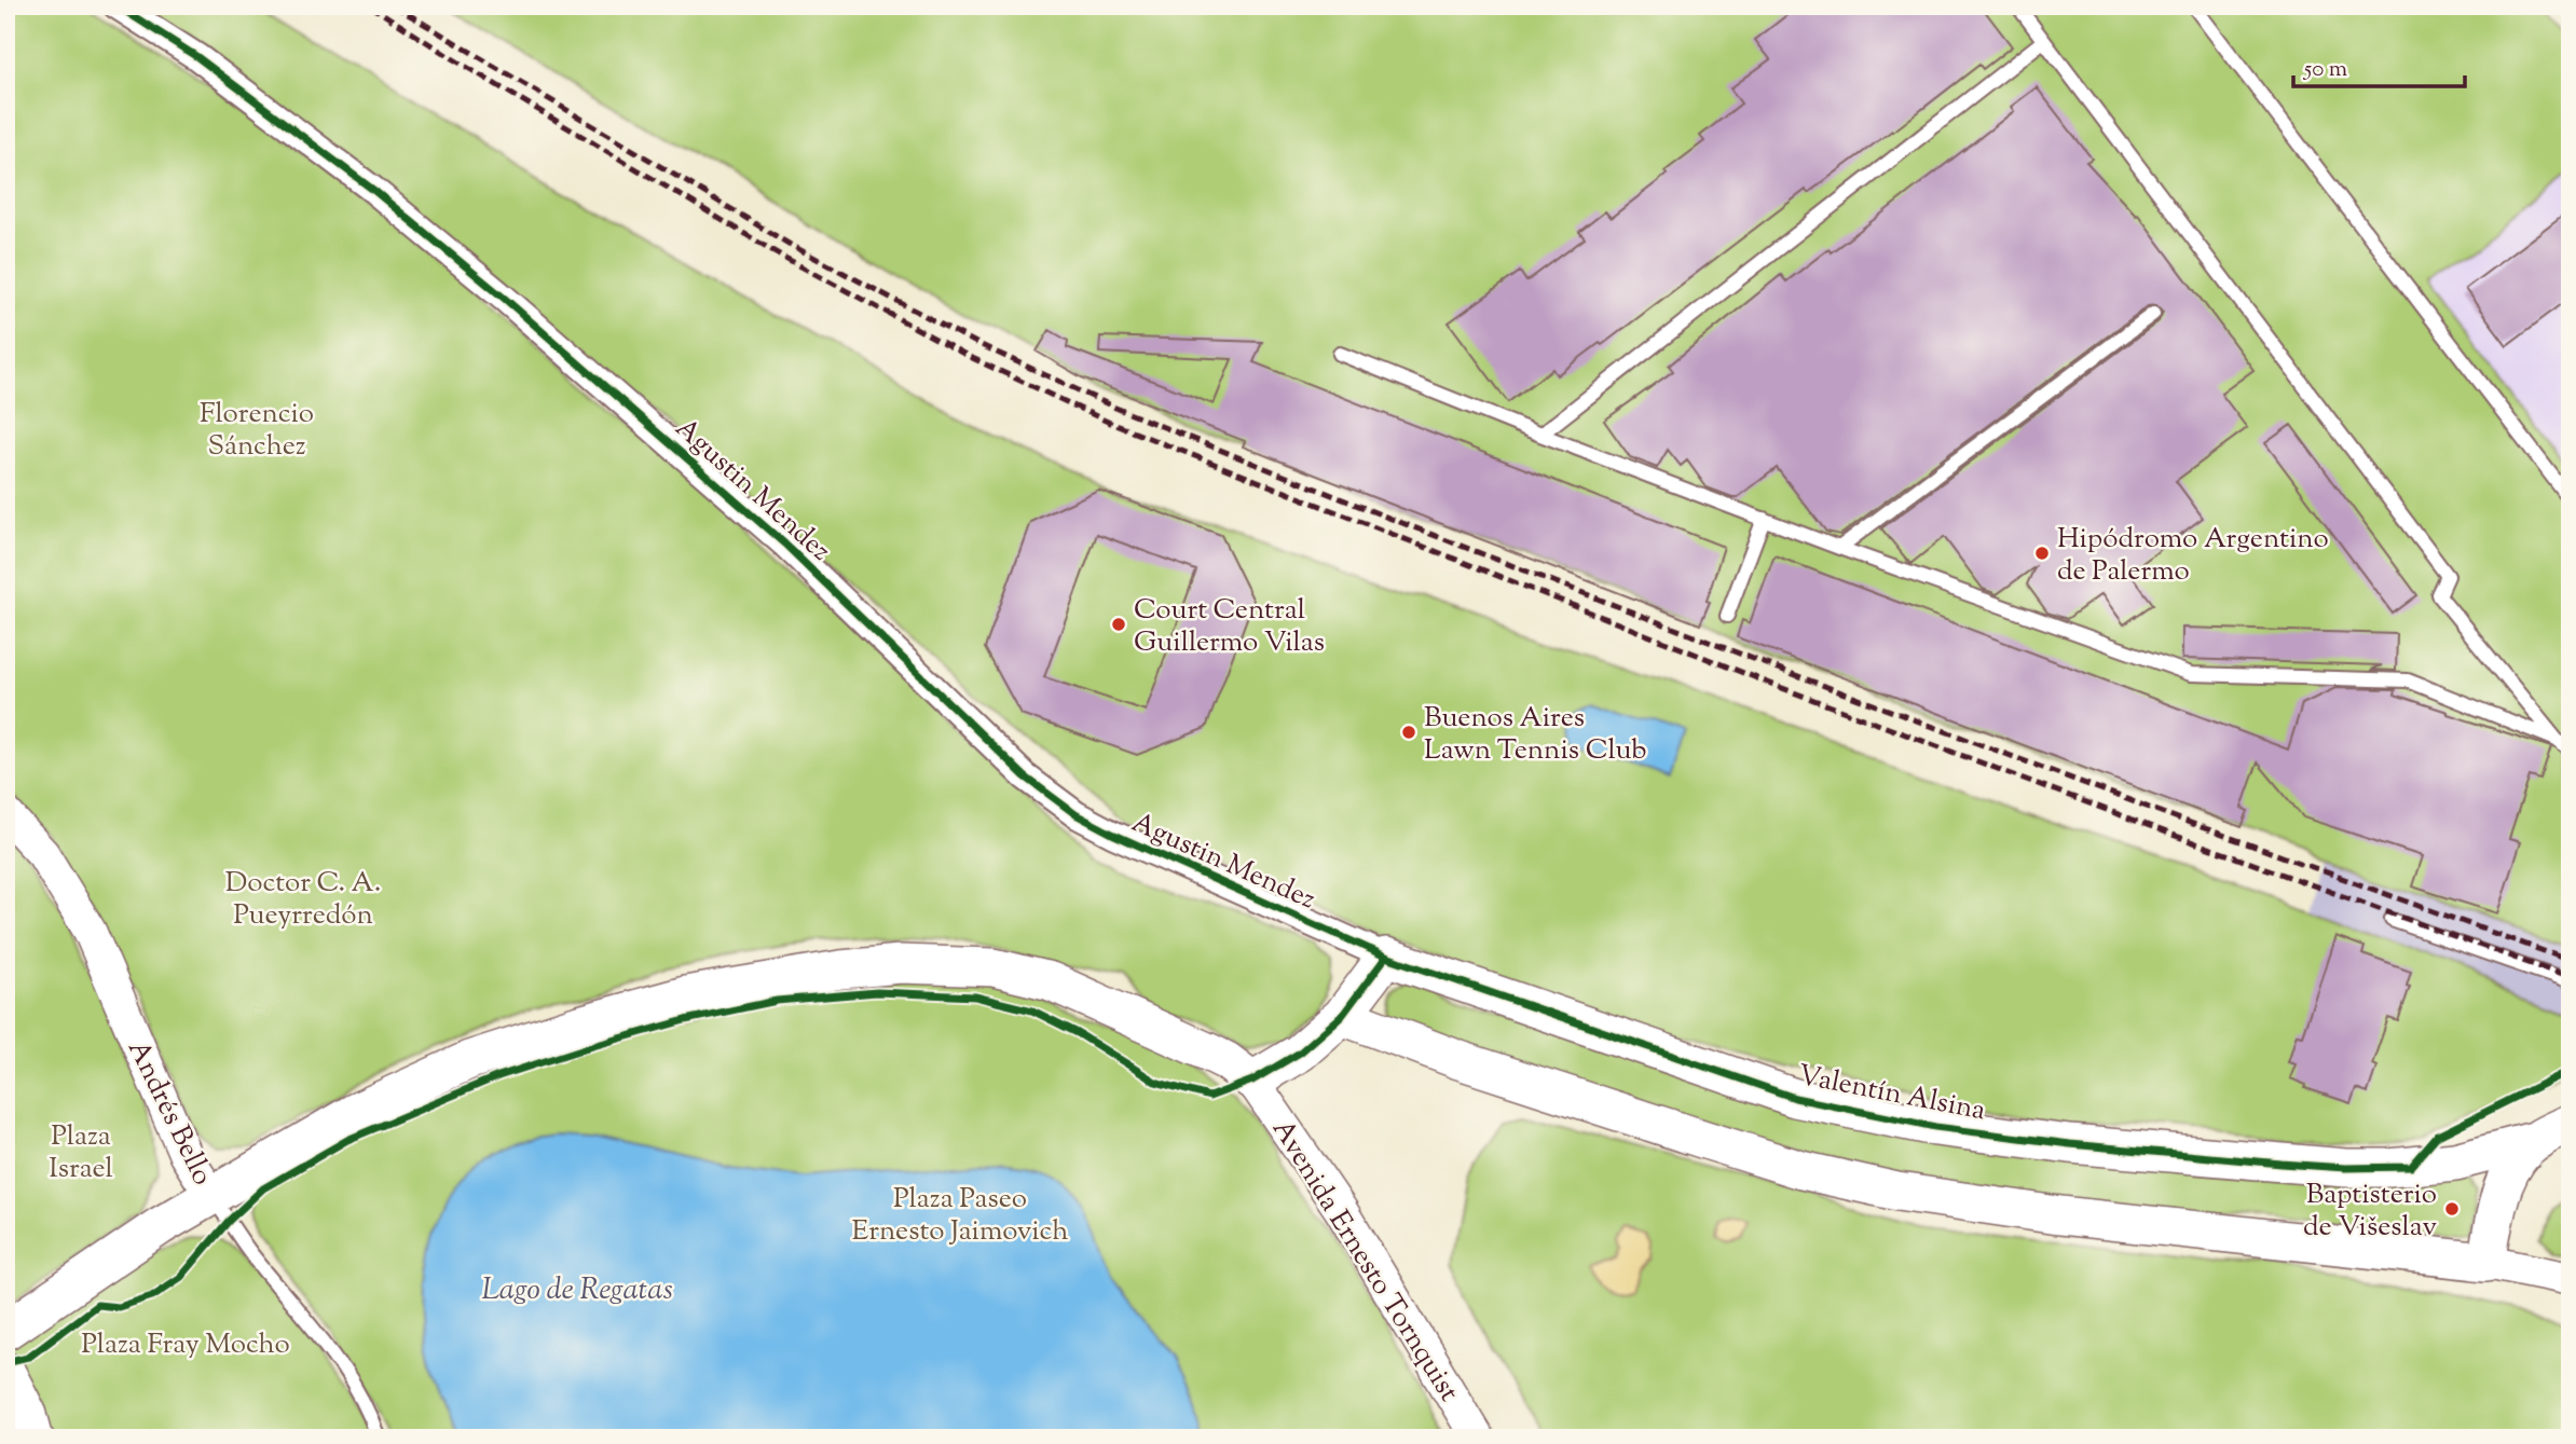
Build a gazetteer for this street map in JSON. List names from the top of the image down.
{
  "streets": {
    "main road": ["Valentín Alsina"],
    "street": ["Agustin Mendez", "Andrés Bello", "Avenida Ernesto Tornquist"]
  },
  "crossings": [
    ["Agustin Mendez", "Valentín Alsina"]
  ],
  "water": ["Lago de Regatas"],
  "parks": [
    "Florencio Sánchez",
    "Doctor C. A. Pueyrredón",
    "Plaza Israel",
    "Plaza Paseo Ernesto Jaimovich",
    "Plaza Fray Mocho"
  ],
  "places": [
    "Hipódromo Argentino de Palermo",
    "Court Central Guillermo Vilas",
    "Buenos Aires Lawn Tennis Club",
    "Baptisterio de Višeslav"
  ],
  "scale_bar": "50 m"
}
